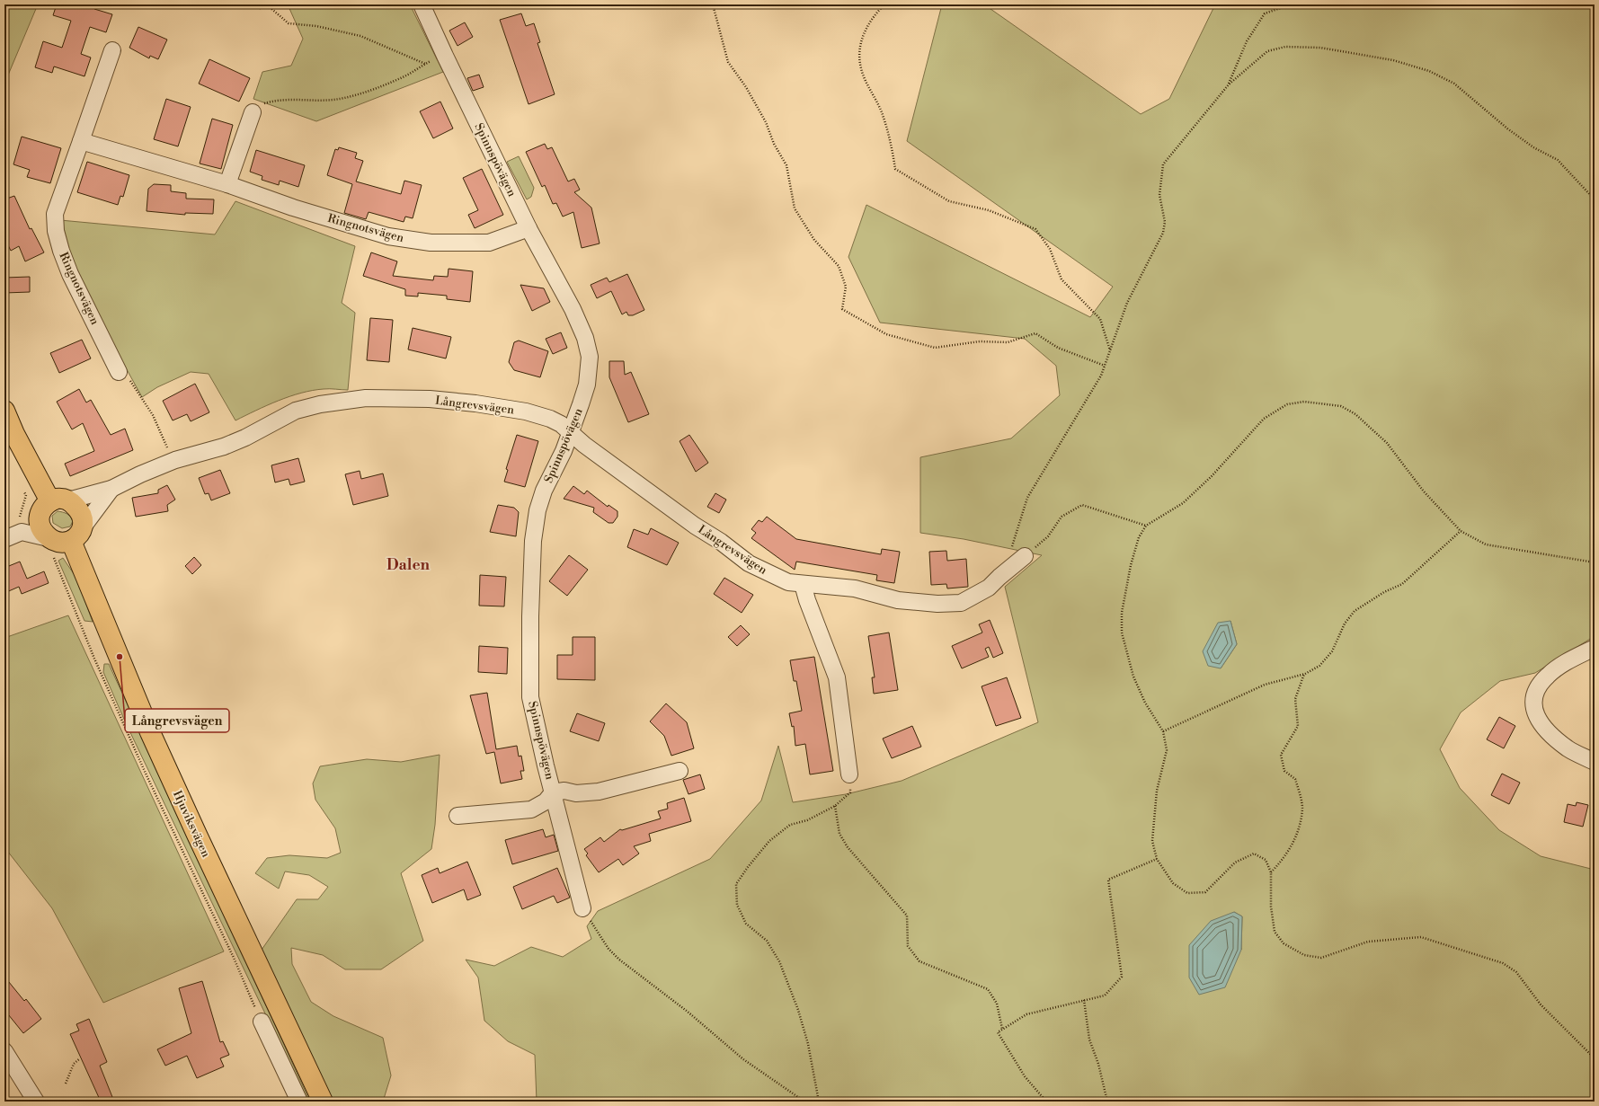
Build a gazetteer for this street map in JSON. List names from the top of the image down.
{
  "streets": {
    "main road": ["Hjuviksvägen"],
    "street": ["Spinnspövägen", "Ringnotsvägen", "Långrevsvägen"]
  },
  "crossings": [
    ["Spinnspövägen", "Ringnotsvägen"],
    ["Spinnspövägen", "Långrevsvägen"],
    ["Långrevsvägen", "Hjuviksvägen"]
  ],
  "districts": ["Dalen"],
  "places": ["Långrevsvägen"]
}
